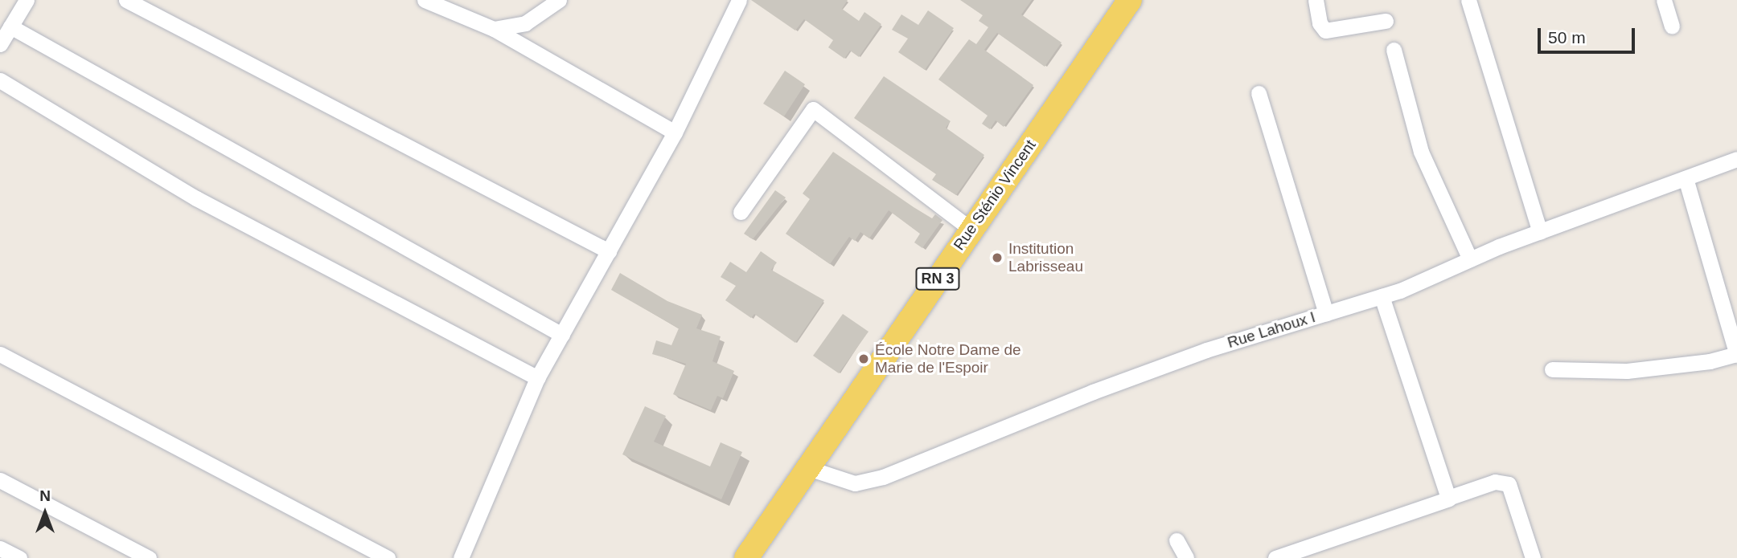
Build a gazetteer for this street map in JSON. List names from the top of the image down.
{
  "streets": {
    "main road": ["Rue Sténio Vincent", "RN 3"],
    "street": ["Rue Lahoux I"]
  },
  "crossings": [
    ["Rue Sténio Vincent", "Rue Lahoux I"]
  ],
  "places": ["Institution Labrisseau", "École Notre Dame de Marie de l'Espoir"],
  "scale_bar": "50 m",
  "north": "top"
}
